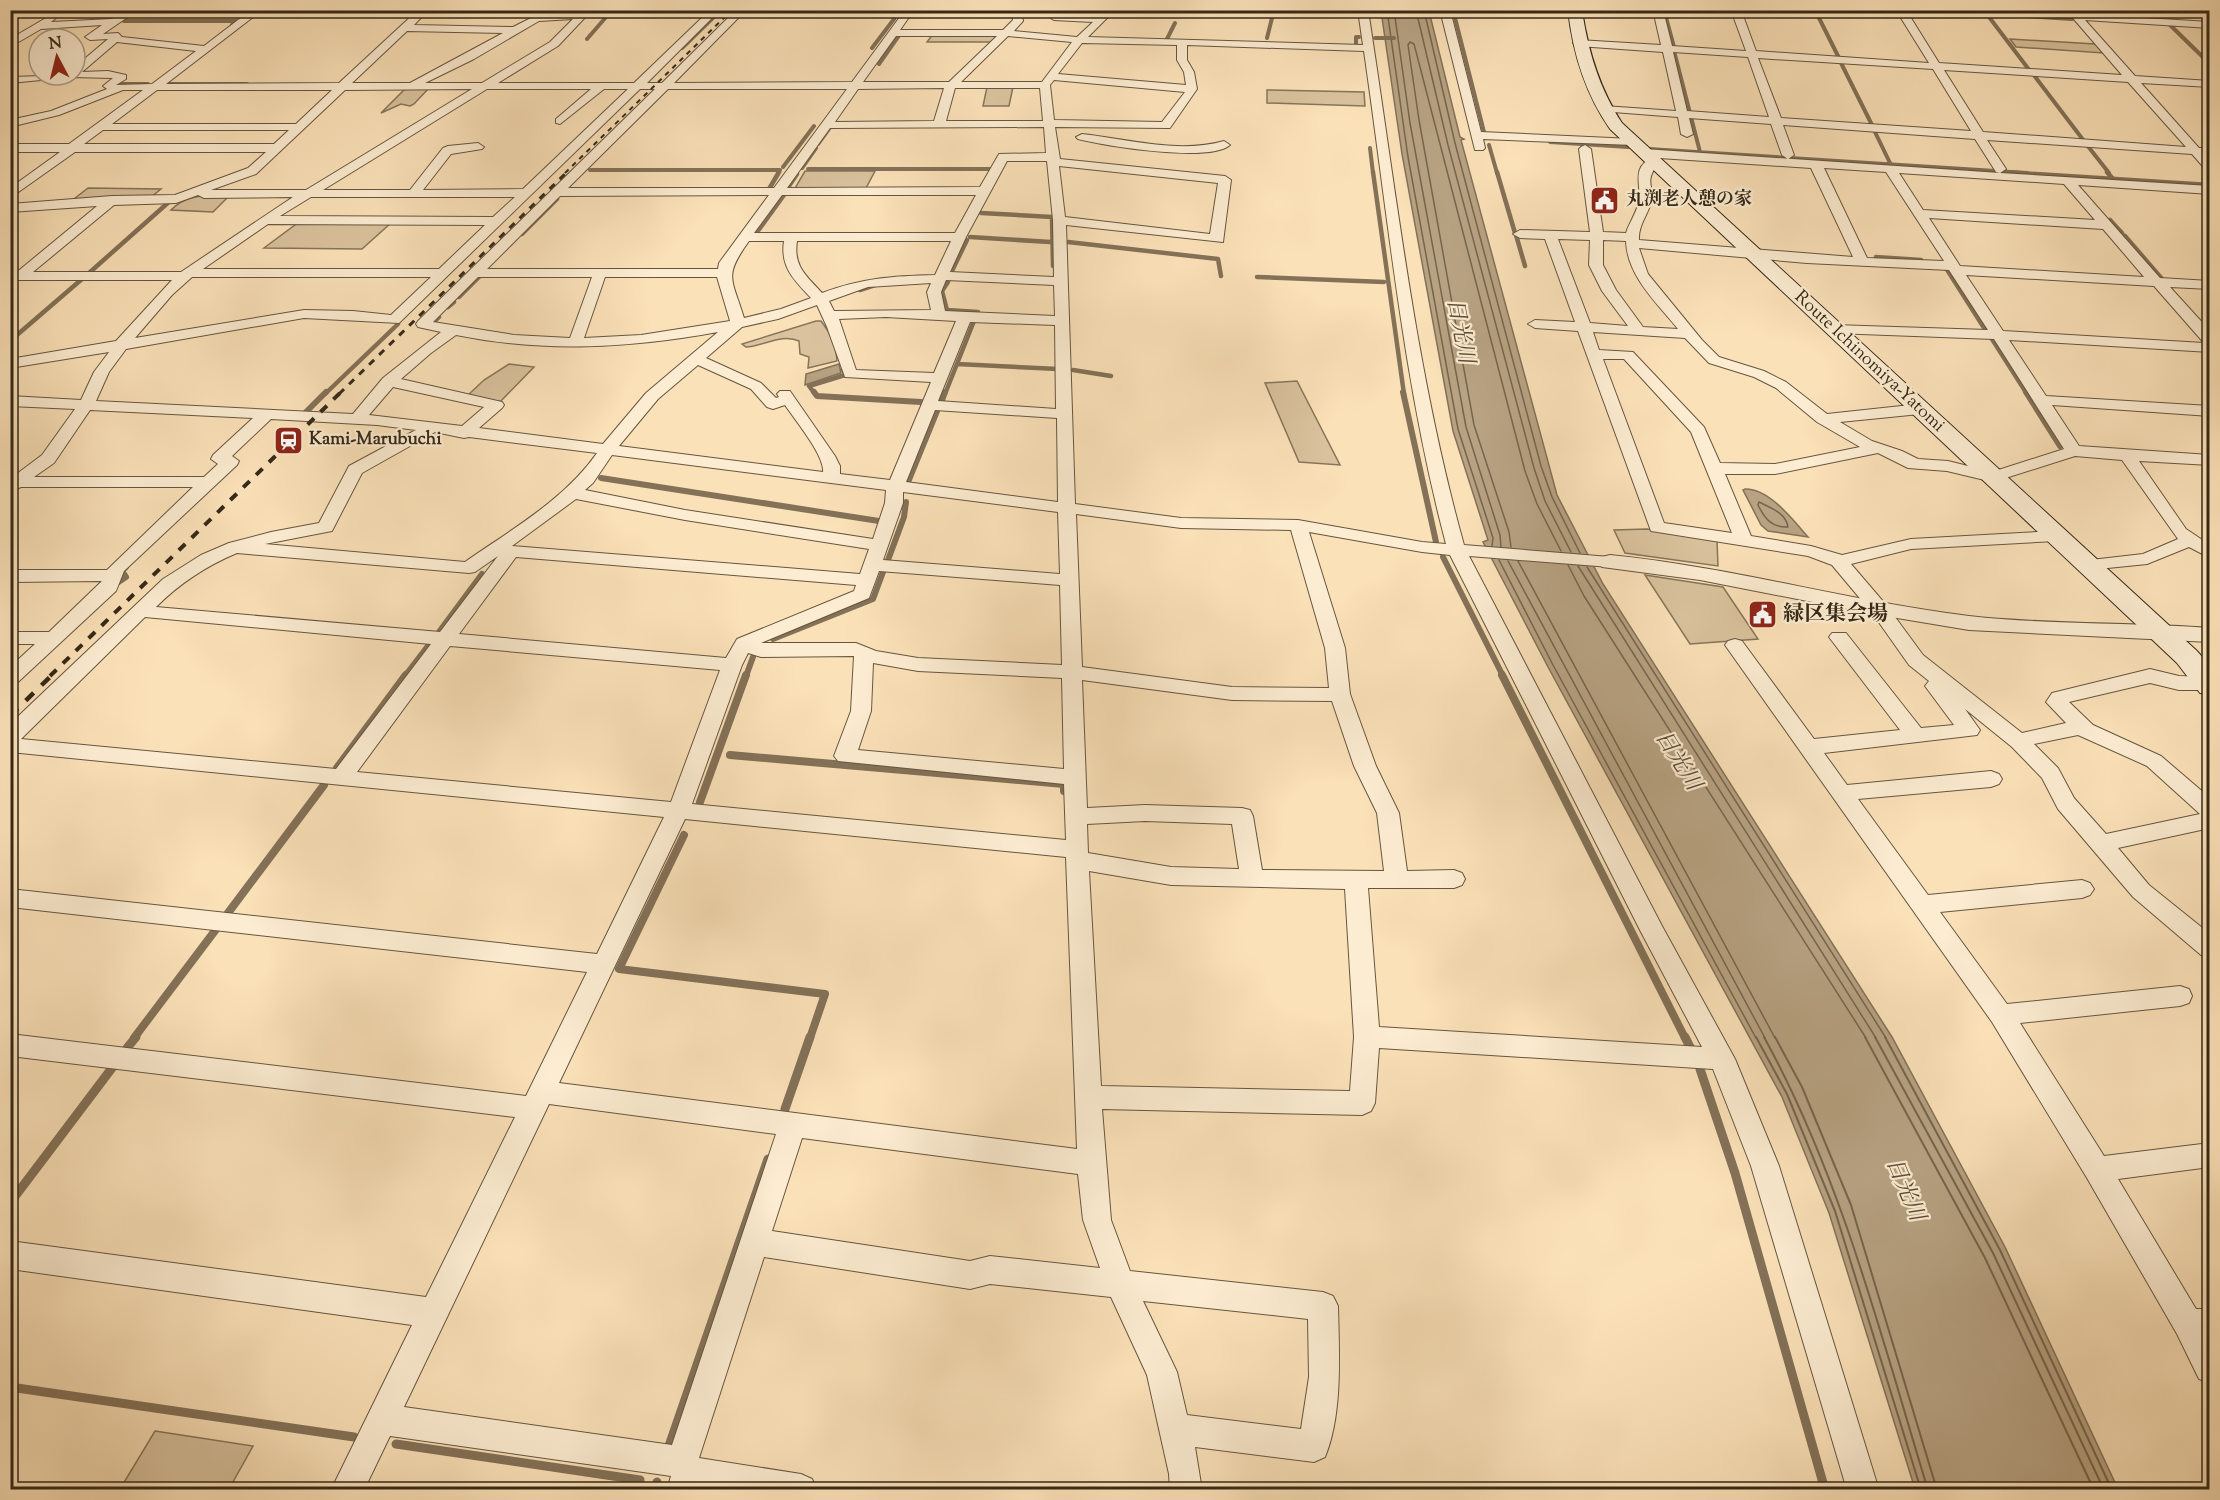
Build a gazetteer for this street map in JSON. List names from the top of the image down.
{
  "streets": {
    "main road": ["Route Ichinomiya-Yatomi"]
  },
  "water": ["日光川"],
  "places": {
    "public building": ["丸渕老人憩の家", "緑区集会場"],
    "station": ["Kami-Marubuchi"]
  },
  "north": "top"
}
